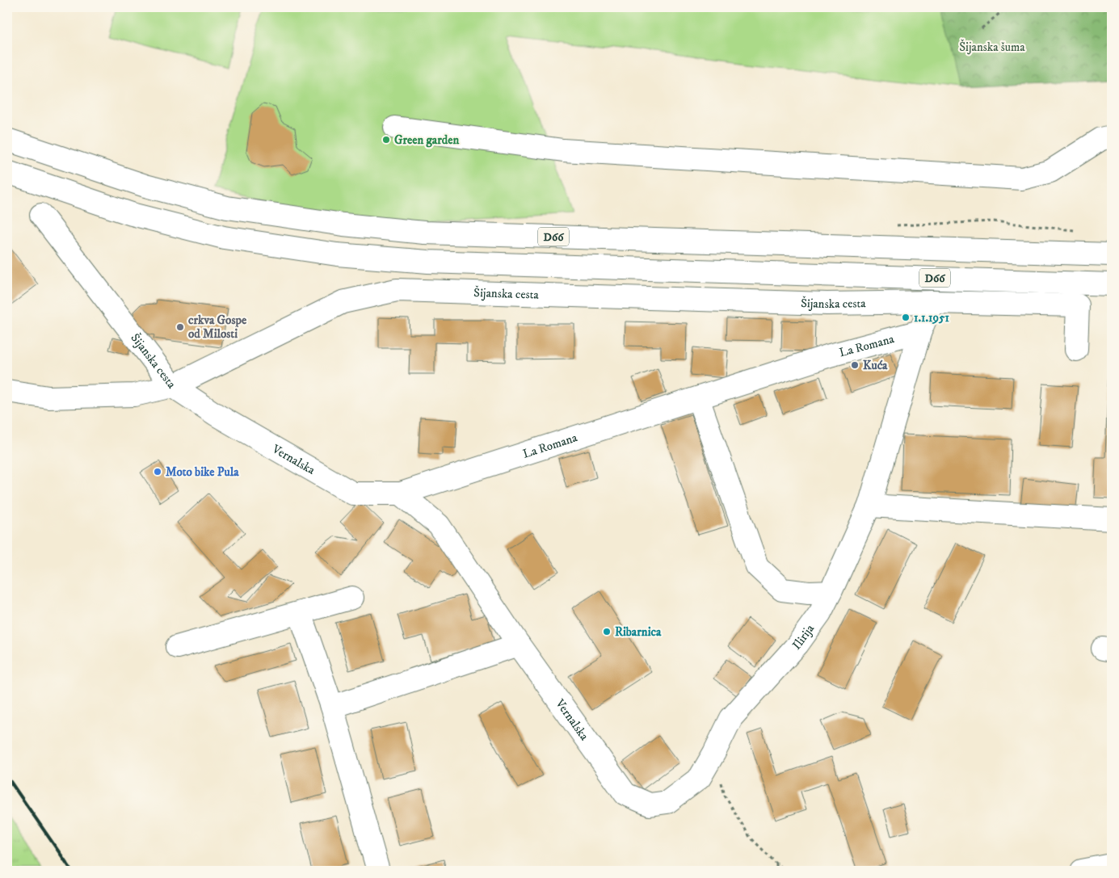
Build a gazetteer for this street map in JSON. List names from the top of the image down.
{
  "streets": {
    "street": [
      "D66",
      "Šijanska cesta",
      "La Romana",
      "Vernalska",
      "Ilirija"
    ]
  },
  "crossings": [
    ["Šijanska cesta", "Vernalska"],
    ["La Romana", "Vernalska"],
    ["La Romana", "Ilirija"],
    ["Vernalska", "Ilirija"]
  ],
  "parks": ["Šijanska šuma"],
  "places": [
    "Green garden",
    "1.1.1951",
    "crkva Gospe od Milosti",
    "Kuća",
    "Moto bike Pula",
    "Ribarnica"
  ]
}
